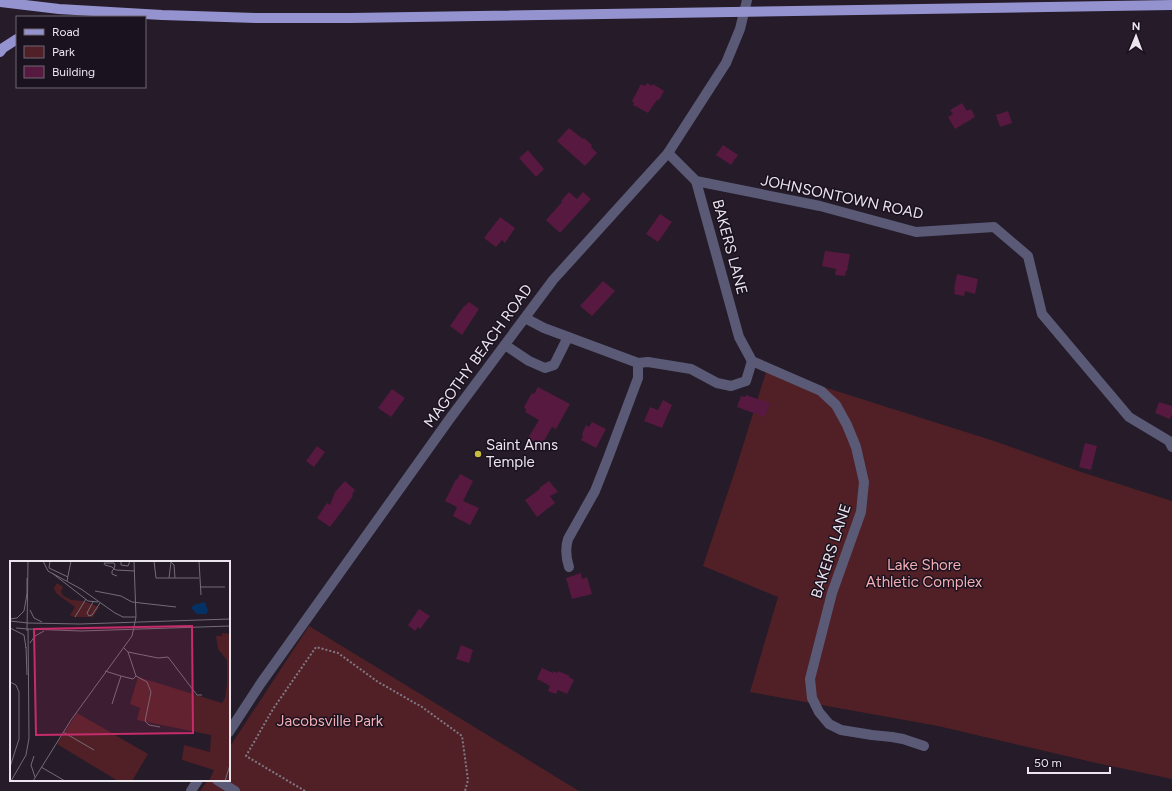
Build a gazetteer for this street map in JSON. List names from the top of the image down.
{
  "streets": {
    "street": ["JOHNSONTOWN ROAD", "BAKERS LANE", "MAGOTHY BEACH ROAD"]
  },
  "crossings": [
    ["JOHNSONTOWN ROAD", "BAKERS LANE"]
  ],
  "parks": ["Lake Shore Athletic Complex", "Jacobsville Park"],
  "places": ["Saint Anns Temple"],
  "legend": ["Road", "Park", "Building"],
  "scale_bar": "50 m",
  "north": "top"
}
